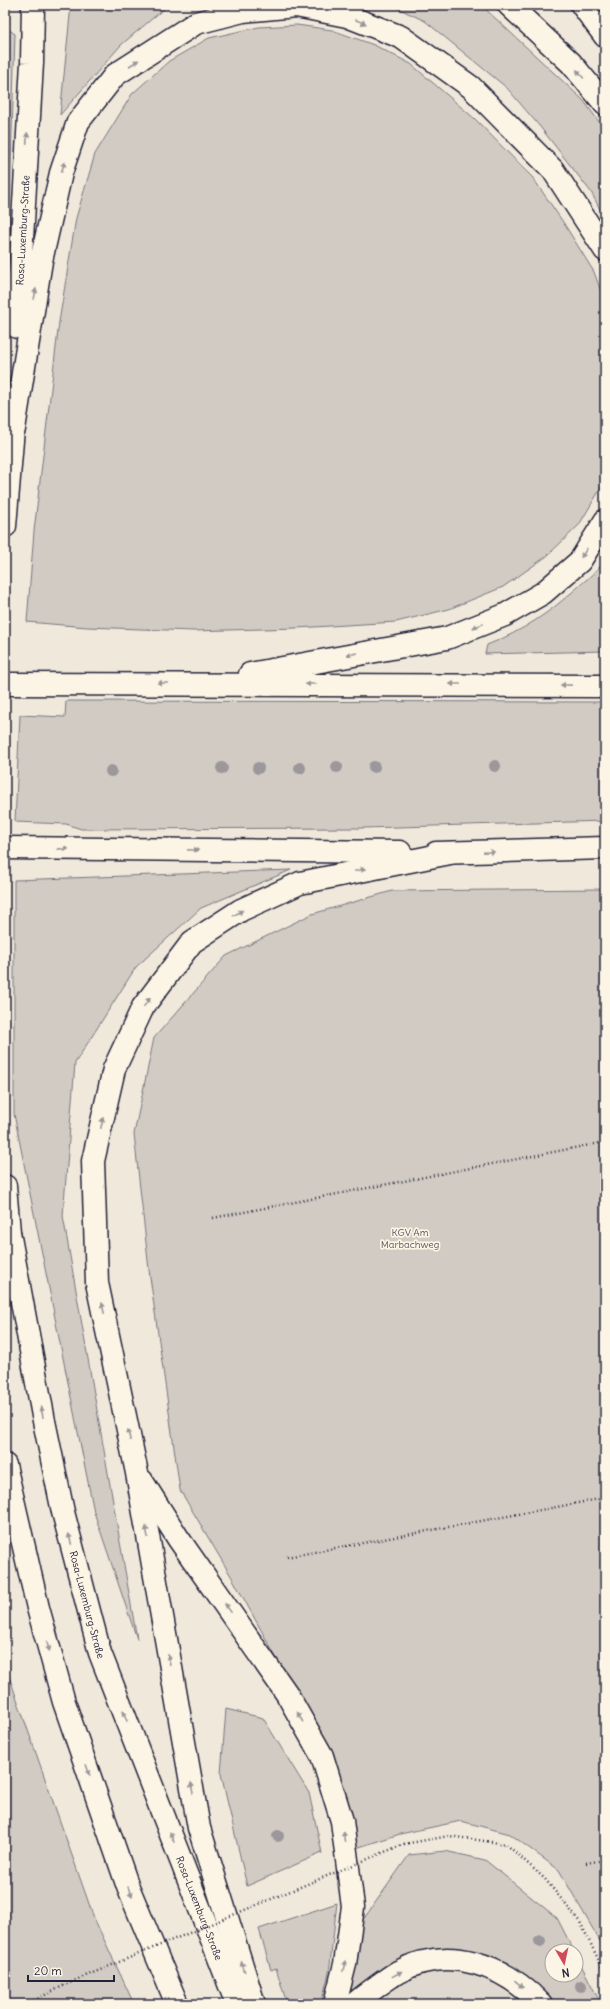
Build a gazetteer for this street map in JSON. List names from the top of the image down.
{
  "streets": {
    "highway": ["Rosa-Luxemburg-Straße"]
  },
  "parks": ["KGV Am Marbachweg"],
  "scale_bar": "20 m",
  "north": "bottom"
}
